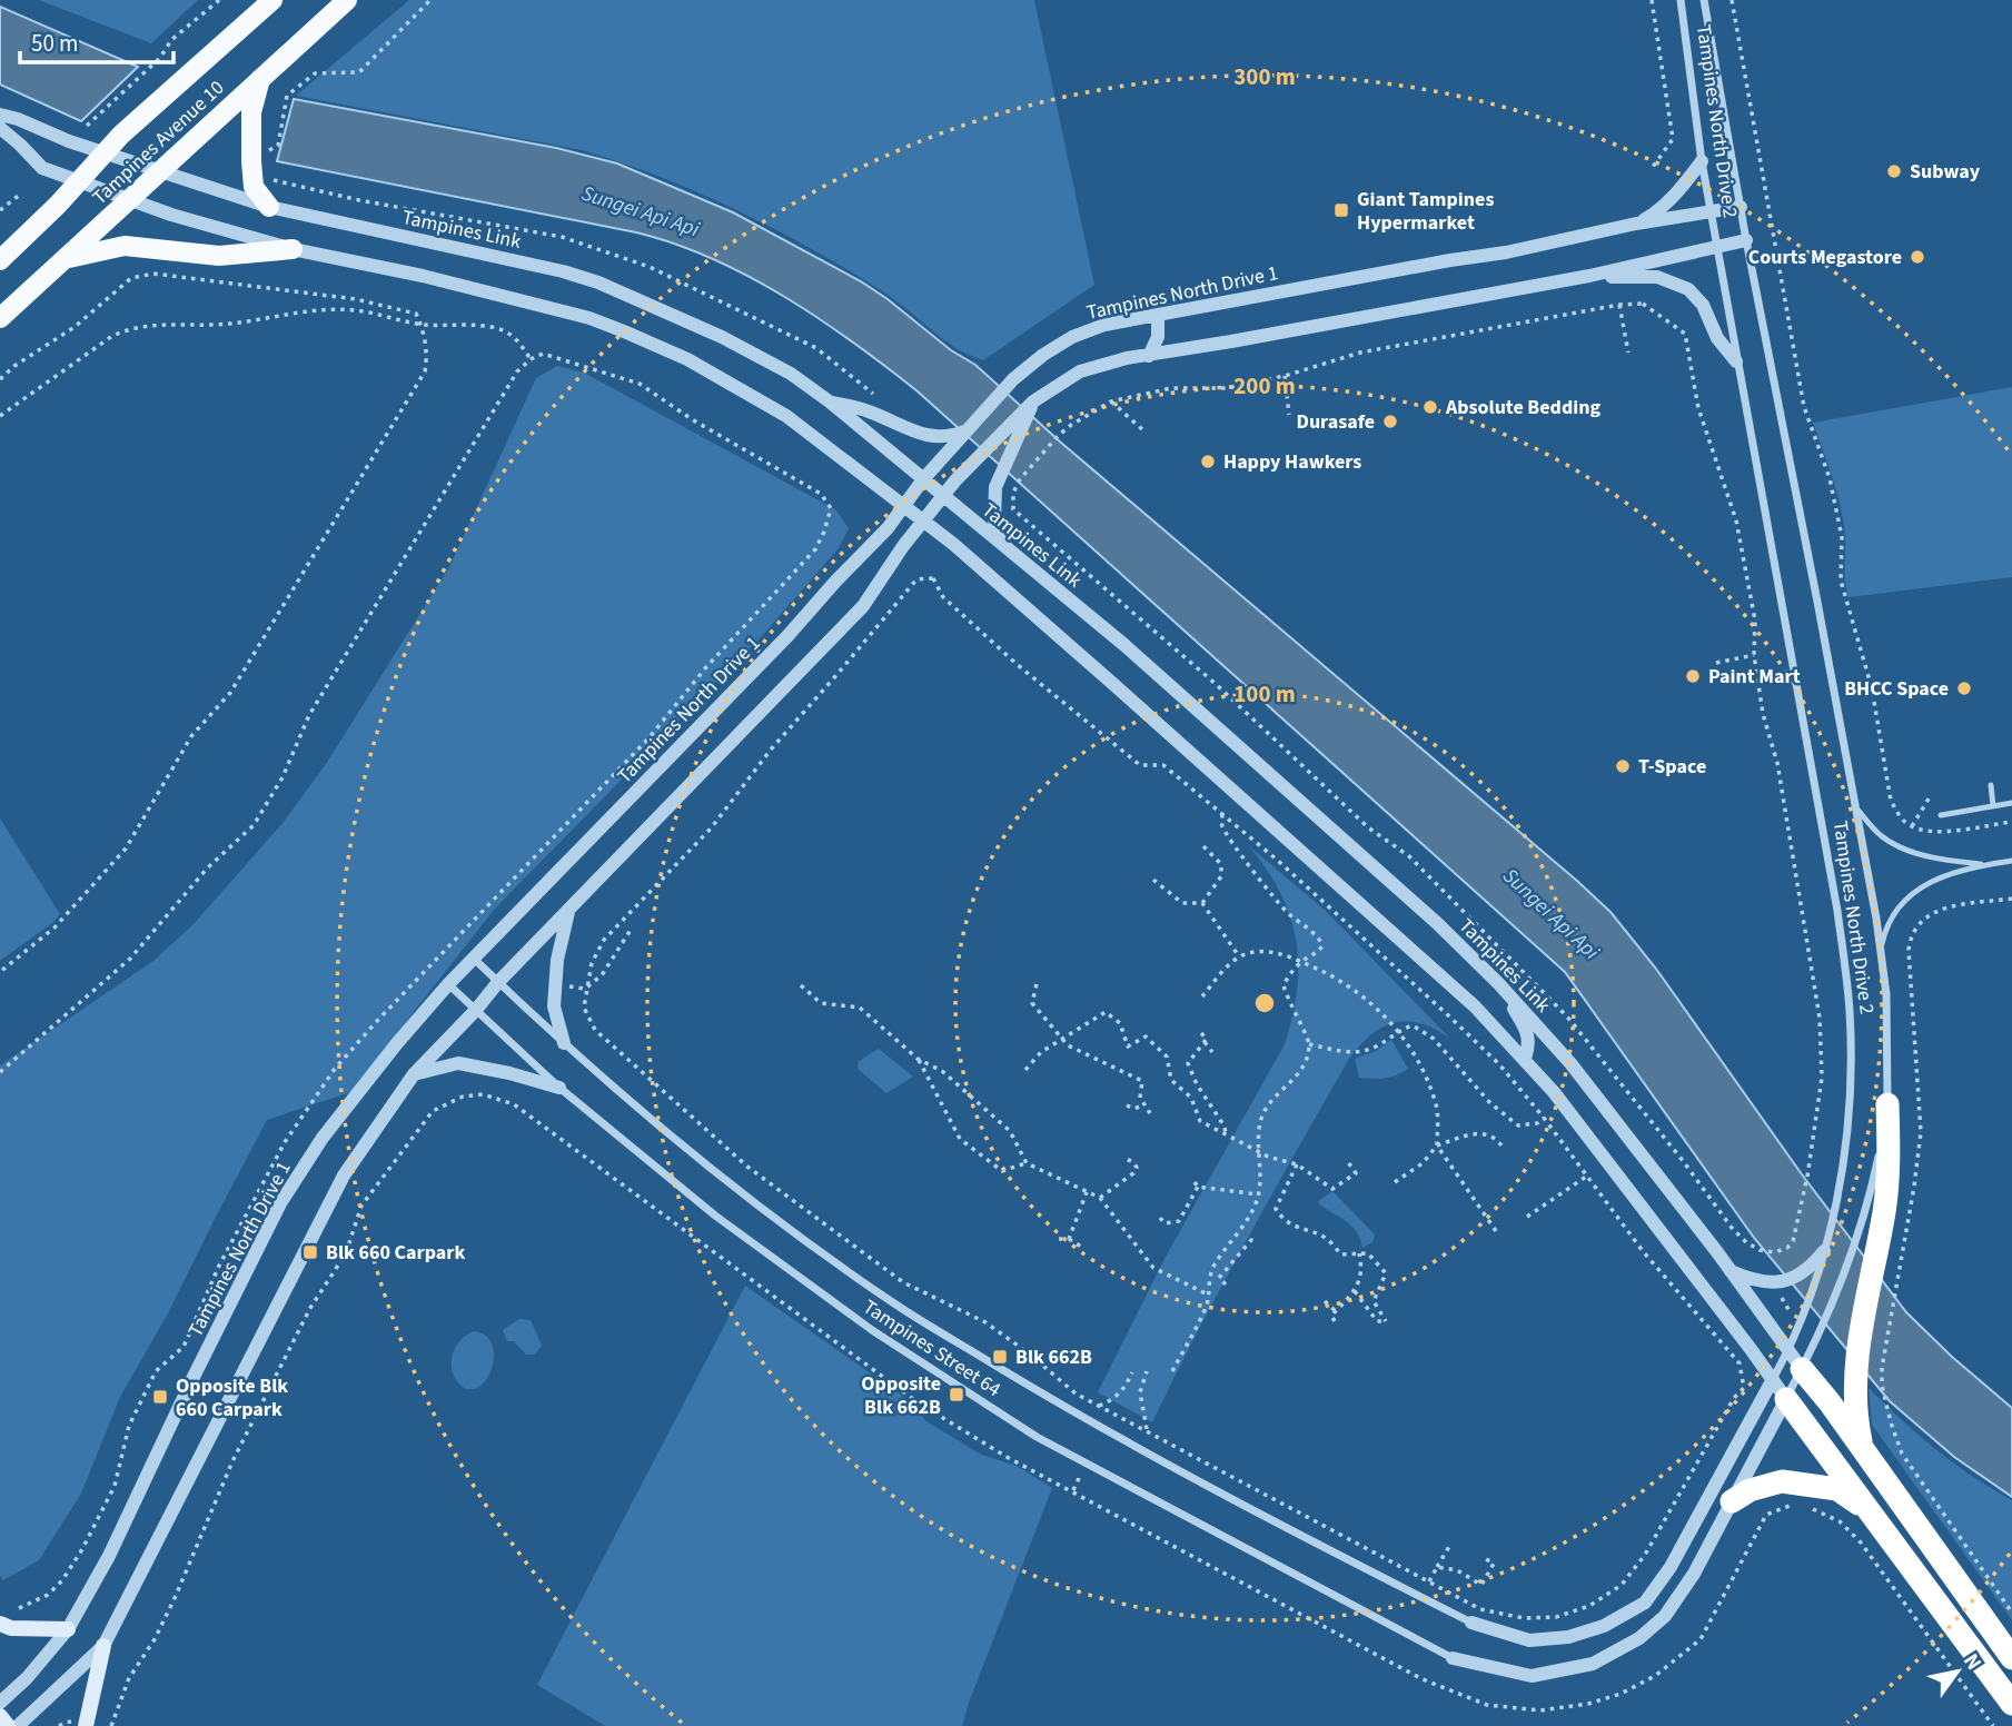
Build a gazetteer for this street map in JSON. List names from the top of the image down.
{
  "streets": {
    "main road": ["Tampines Avenue 10"],
    "street": [
      "Tampines North Drive 2",
      "Tampines Link",
      "Tampines North Drive 1",
      "Tampines Street 64"
    ]
  },
  "crossings": [
    ["Tampines North Drive 2", "Tampines Link"],
    ["Tampines North Drive 2", "Tampines North Drive 1"],
    ["Tampines North Drive 2", "Tampines Street 64"],
    ["Tampines Avenue 10", "Tampines Link"],
    ["Tampines Link", "Tampines North Drive 1"],
    ["Tampines North Drive 1", "Tampines Street 64"]
  ],
  "water": ["Sungei Api Api"],
  "places": {
    "other": [
      "Subway",
      "Courts Megastore",
      "Absolute Bedding",
      "Durasafe",
      "Happy Hawkers",
      "Paint Mart",
      "BHCC Space",
      "T-Space"
    ],
    "transit": [
      "Giant Tampines Hypermarket",
      "Blk 660 Carpark",
      "Blk 662B",
      "Opposite Blk 662B",
      "Opposite Blk 660 Carpark"
    ]
  },
  "scale_bar": "50 m",
  "north": "top right",
  "rings": ["300 m", "200 m", "100 m"]
}
